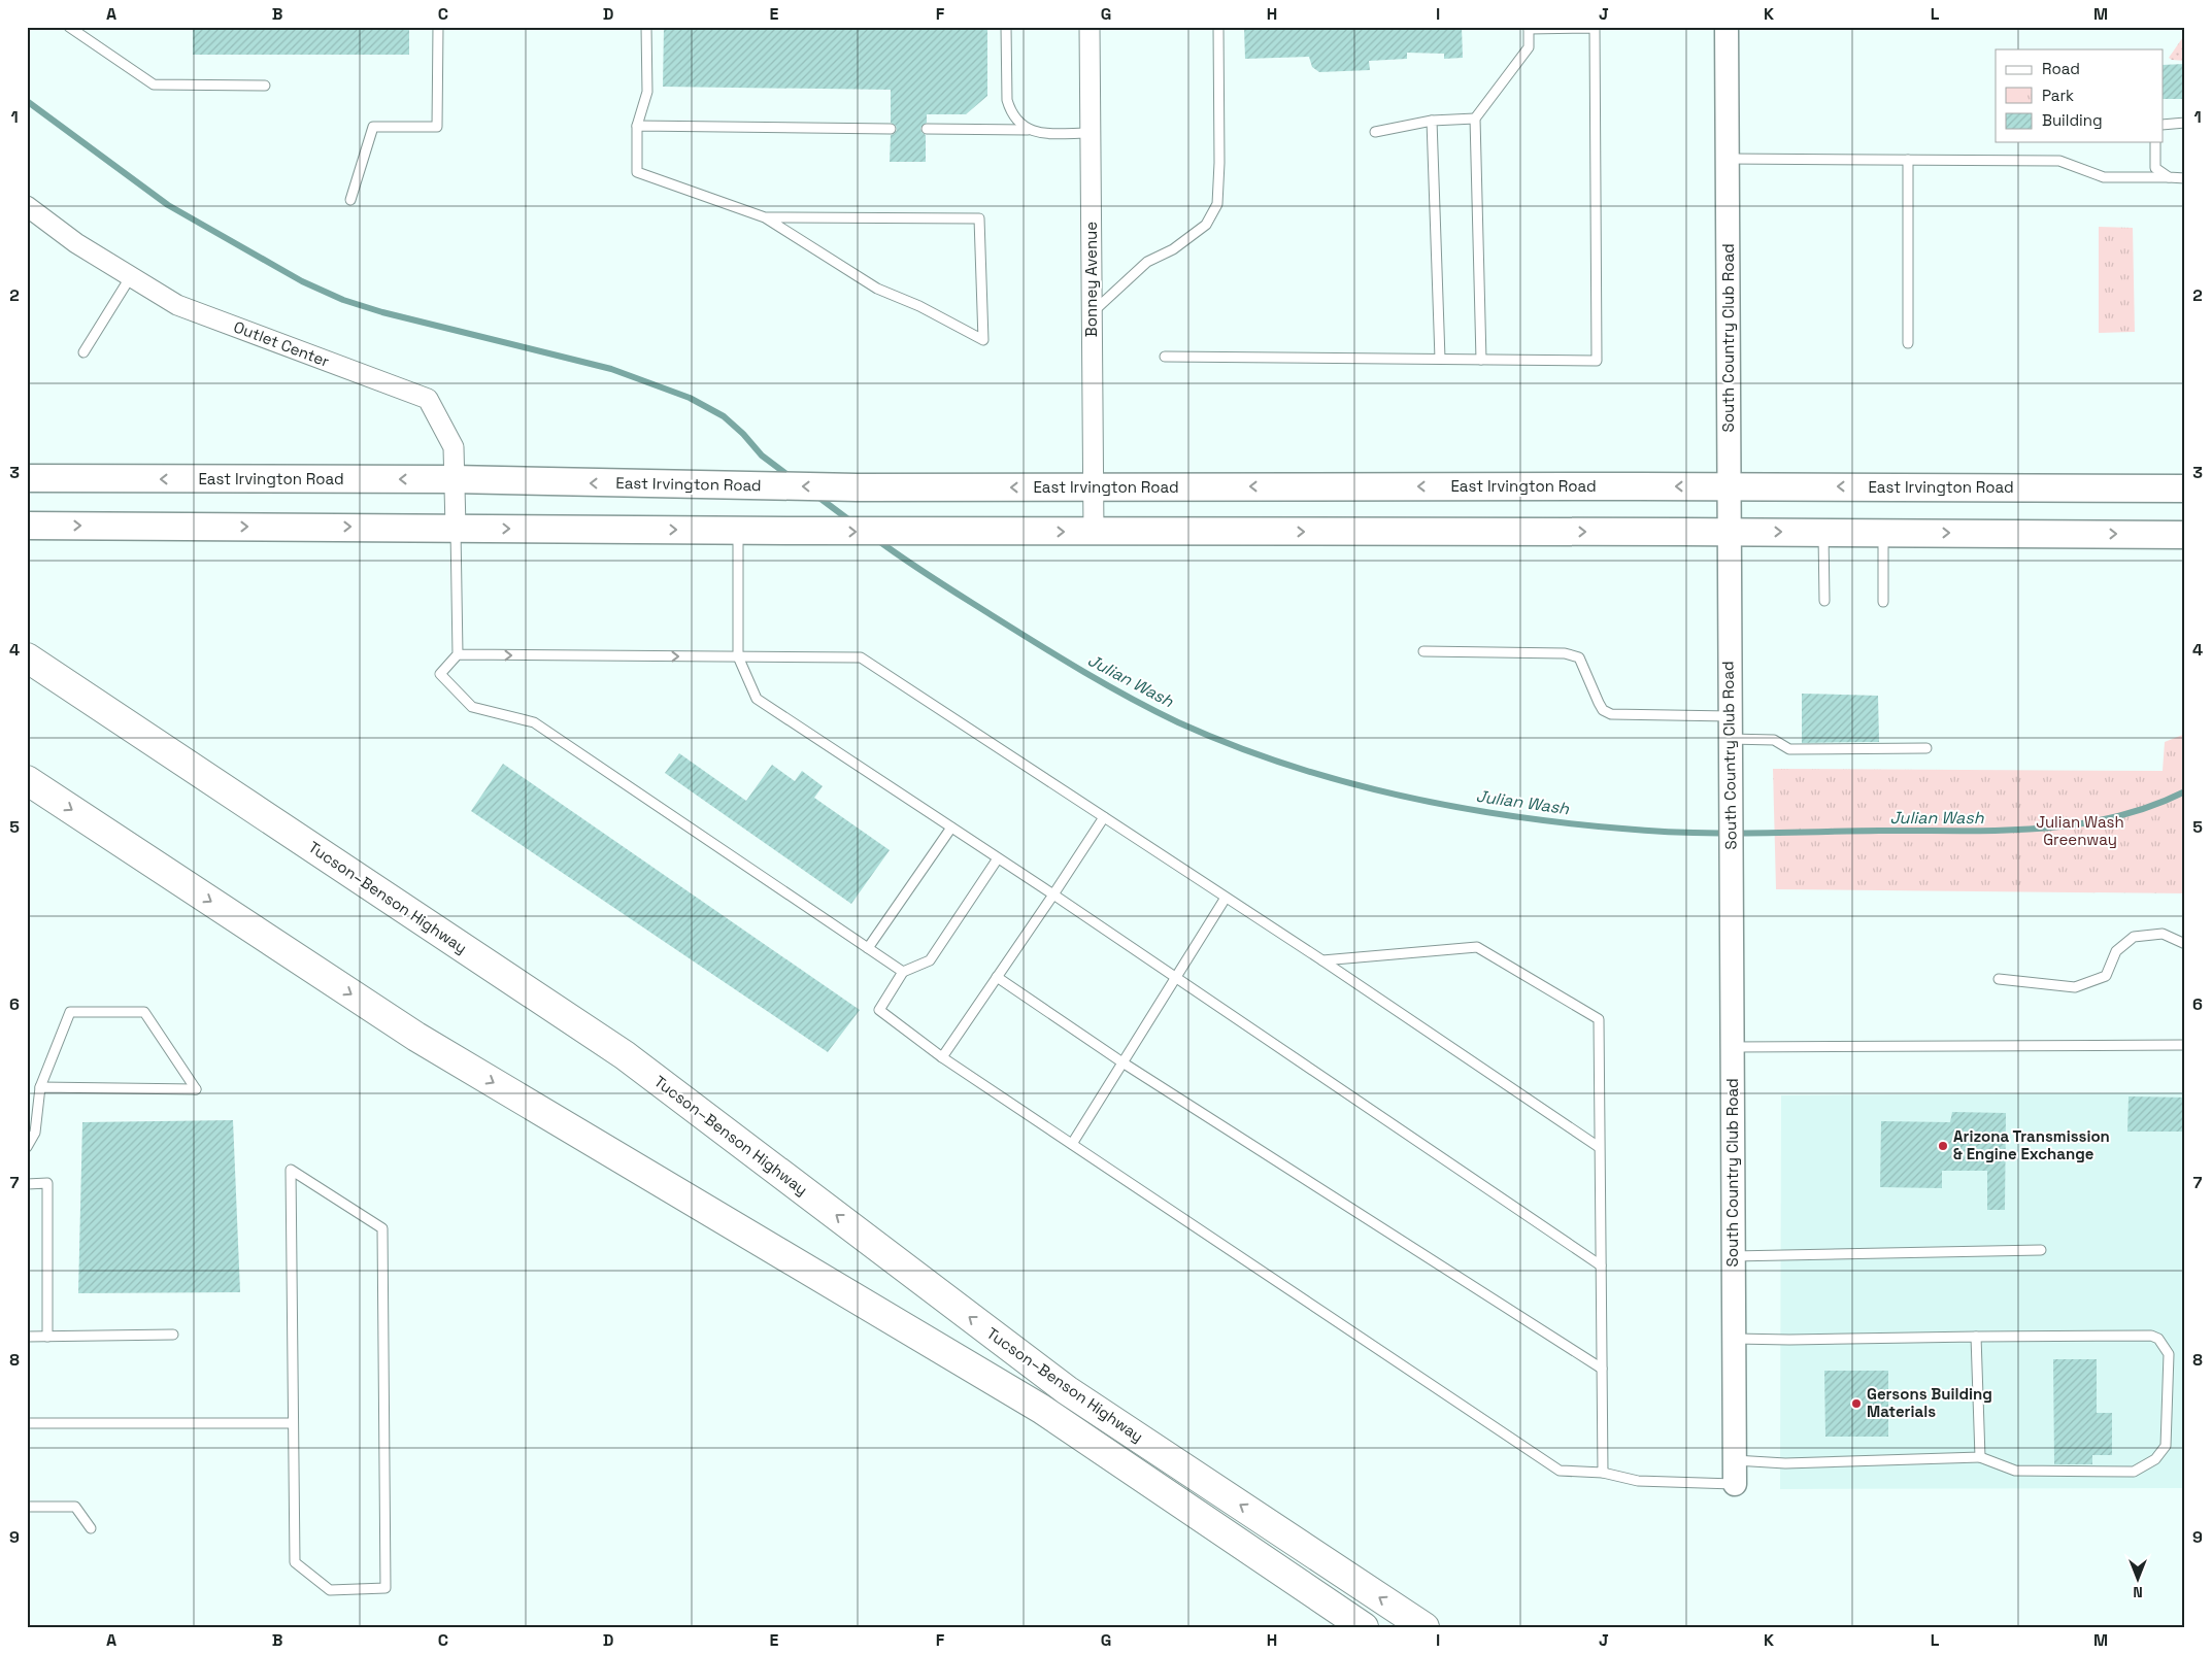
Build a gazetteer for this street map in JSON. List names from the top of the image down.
{
  "streets": {
    "highway": ["Tucson–Benson Highway"],
    "main road": ["East Irvington Road"],
    "street": ["Bonney Avenue", "South Country Club Road", "Outlet Center"]
  },
  "crossings": [
    ["Bonney Avenue", "East Irvington Road"],
    ["South Country Club Road", "East Irvington Road"],
    ["Outlet Center", "East Irvington Road"]
  ],
  "water": ["Julian Wash"],
  "parks": ["Julian Wash Greenway"],
  "places": ["Arizona Transmission & Engine Exchange", "Gersons Building Materials"],
  "legend": ["Road", "Park", "Building"],
  "north": "bottom",
  "grid": {
    "columns": [
      "A",
      "B",
      "C",
      "D",
      "E",
      "F",
      "G",
      "H",
      "I",
      "J",
      "K",
      "L",
      "M"
    ],
    "rows": [
      "1",
      "2",
      "3",
      "4",
      "5",
      "6",
      "7",
      "8",
      "9"
    ]
  }
}
